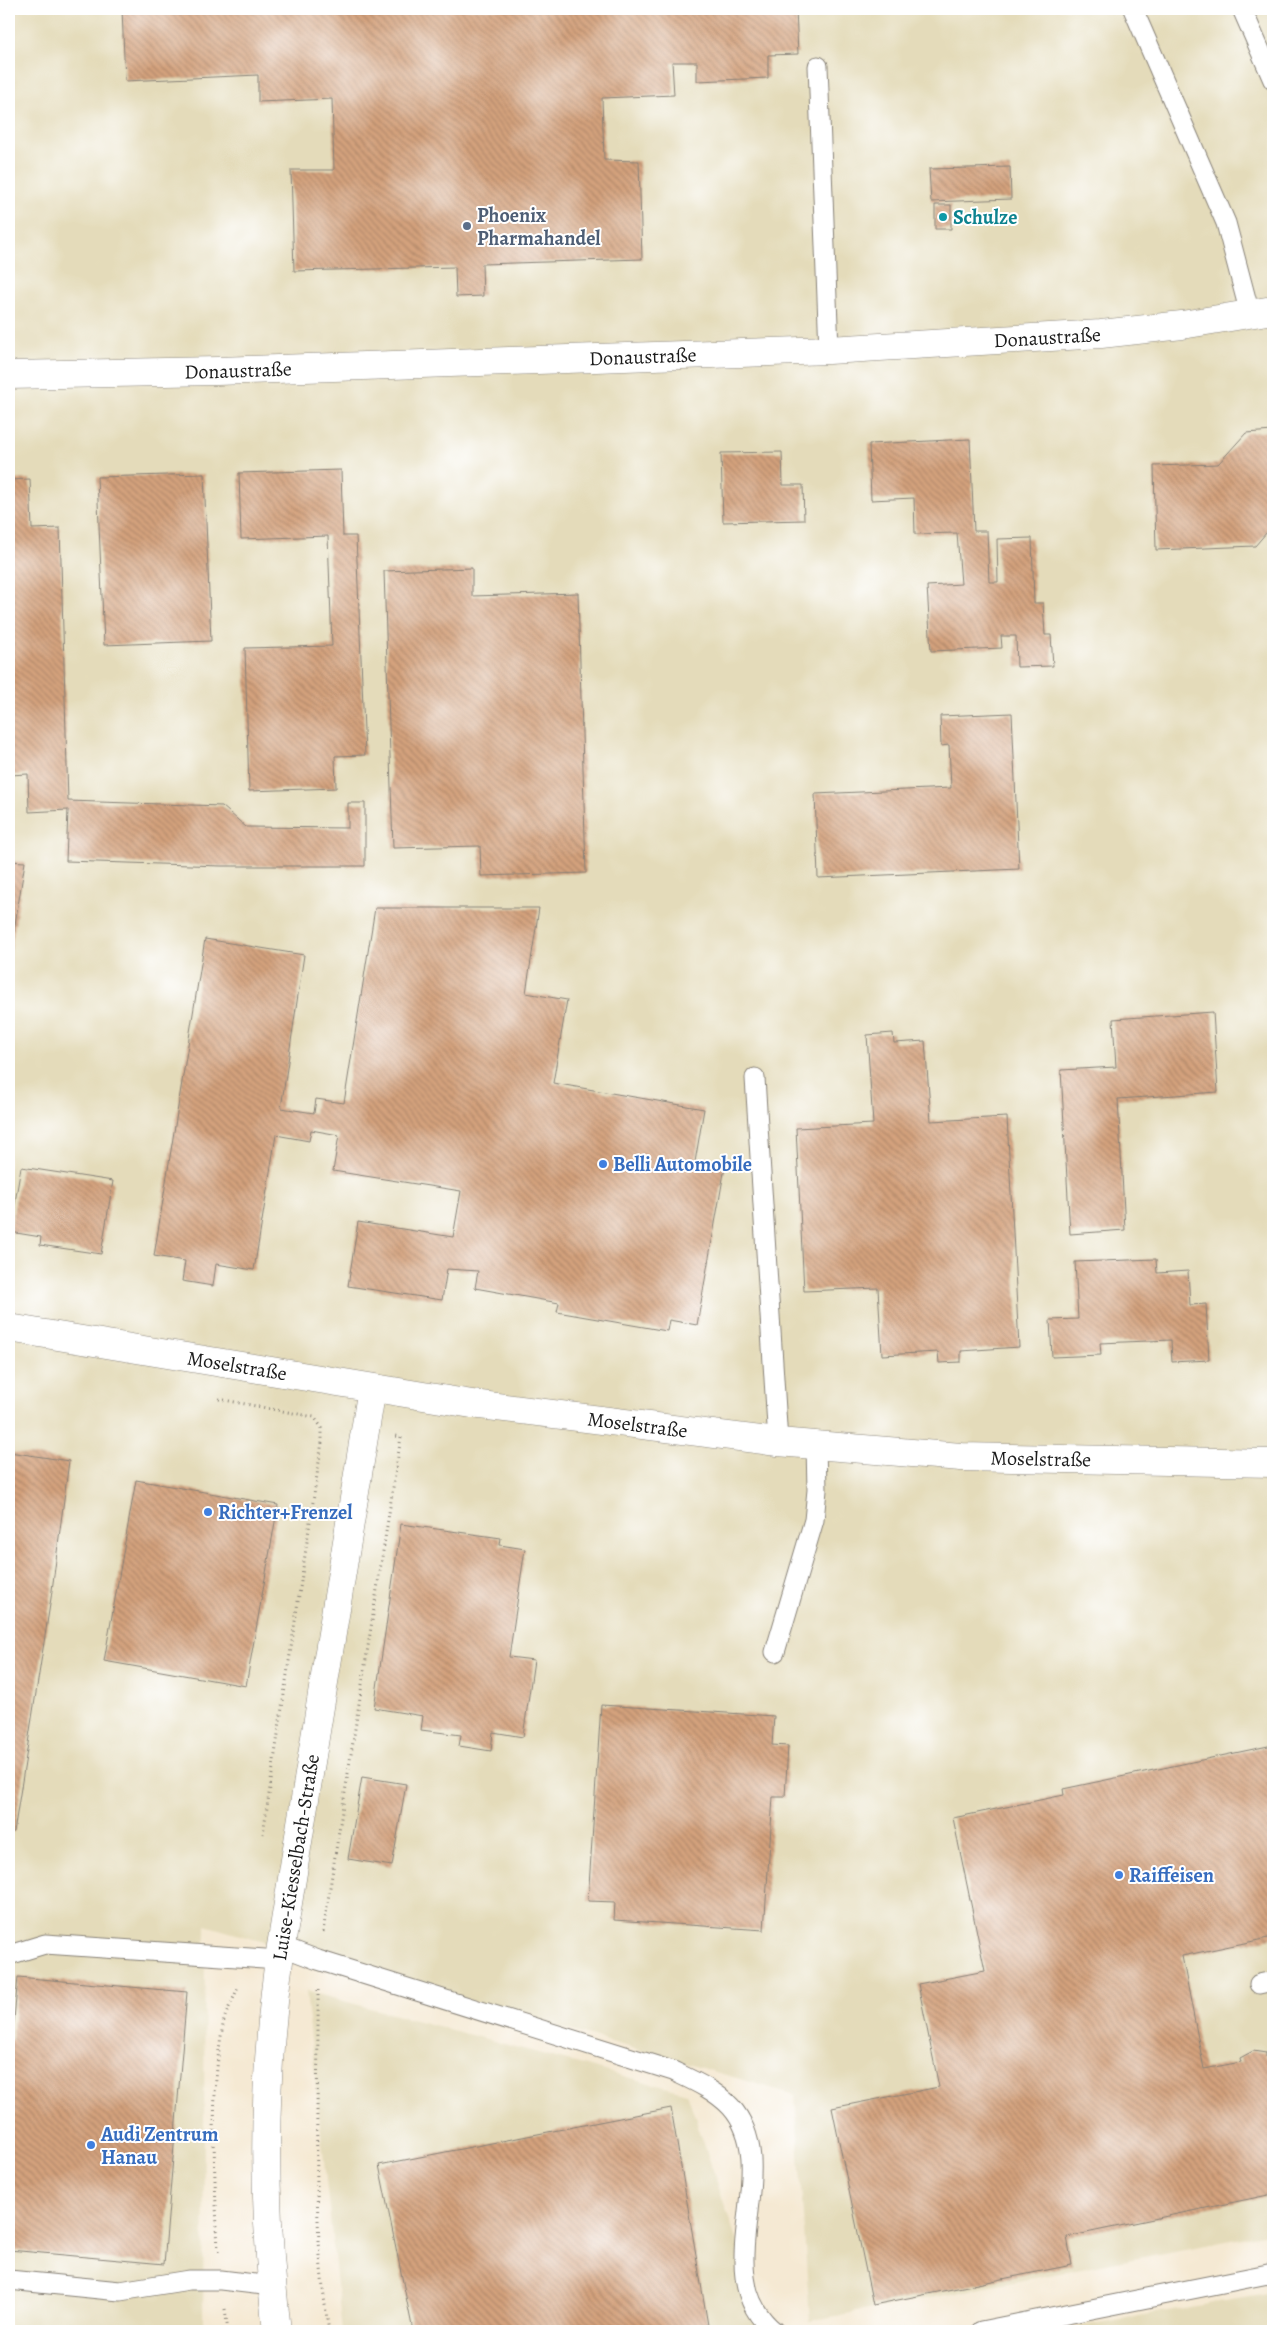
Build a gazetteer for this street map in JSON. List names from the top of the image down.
{
  "streets": {
    "street": ["Donaustraße", "Moselstraße", "Luise-Kiesselbach-Straße"]
  },
  "crossings": [
    ["Moselstraße", "Luise-Kiesselbach-Straße"]
  ],
  "places": [
    "Schulze",
    "Phoenix Pharmahandel",
    "Belli Automobile",
    "Richter+Frenzel",
    "Raiffeisen",
    "Audi Zentrum Hanau"
  ]
}
